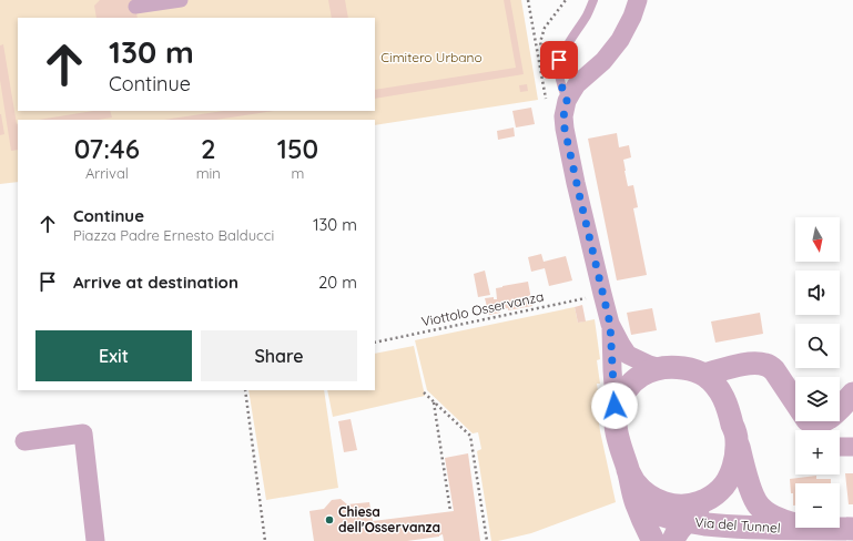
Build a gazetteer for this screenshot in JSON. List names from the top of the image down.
{
  "streets": {
    "street": ["Via del Tunnel"],
    "path": ["Viottolo Osservanza"]
  },
  "parks": ["Cimitero Urbano"],
  "places": ["Chiesa dell'Osservanza"],
  "north": "bottom",
  "page": {
    "turn": ["130 m", "Continue"],
    "eta": [
      "07:46",
      "Arrival",
      "2",
      "min",
      "150",
      "m"
    ],
    "list": [
      {
        "name": "Continue",
        "note": "Piazza Padre Ernesto Balducci",
        "value": "130 m"
      },
      {
        "name": "Arrive at destination",
        "value": "20 m"
      }
    ],
    "map_buttons": ["+", "−"],
    "buttons": ["Exit", "Share"]
  }
}
